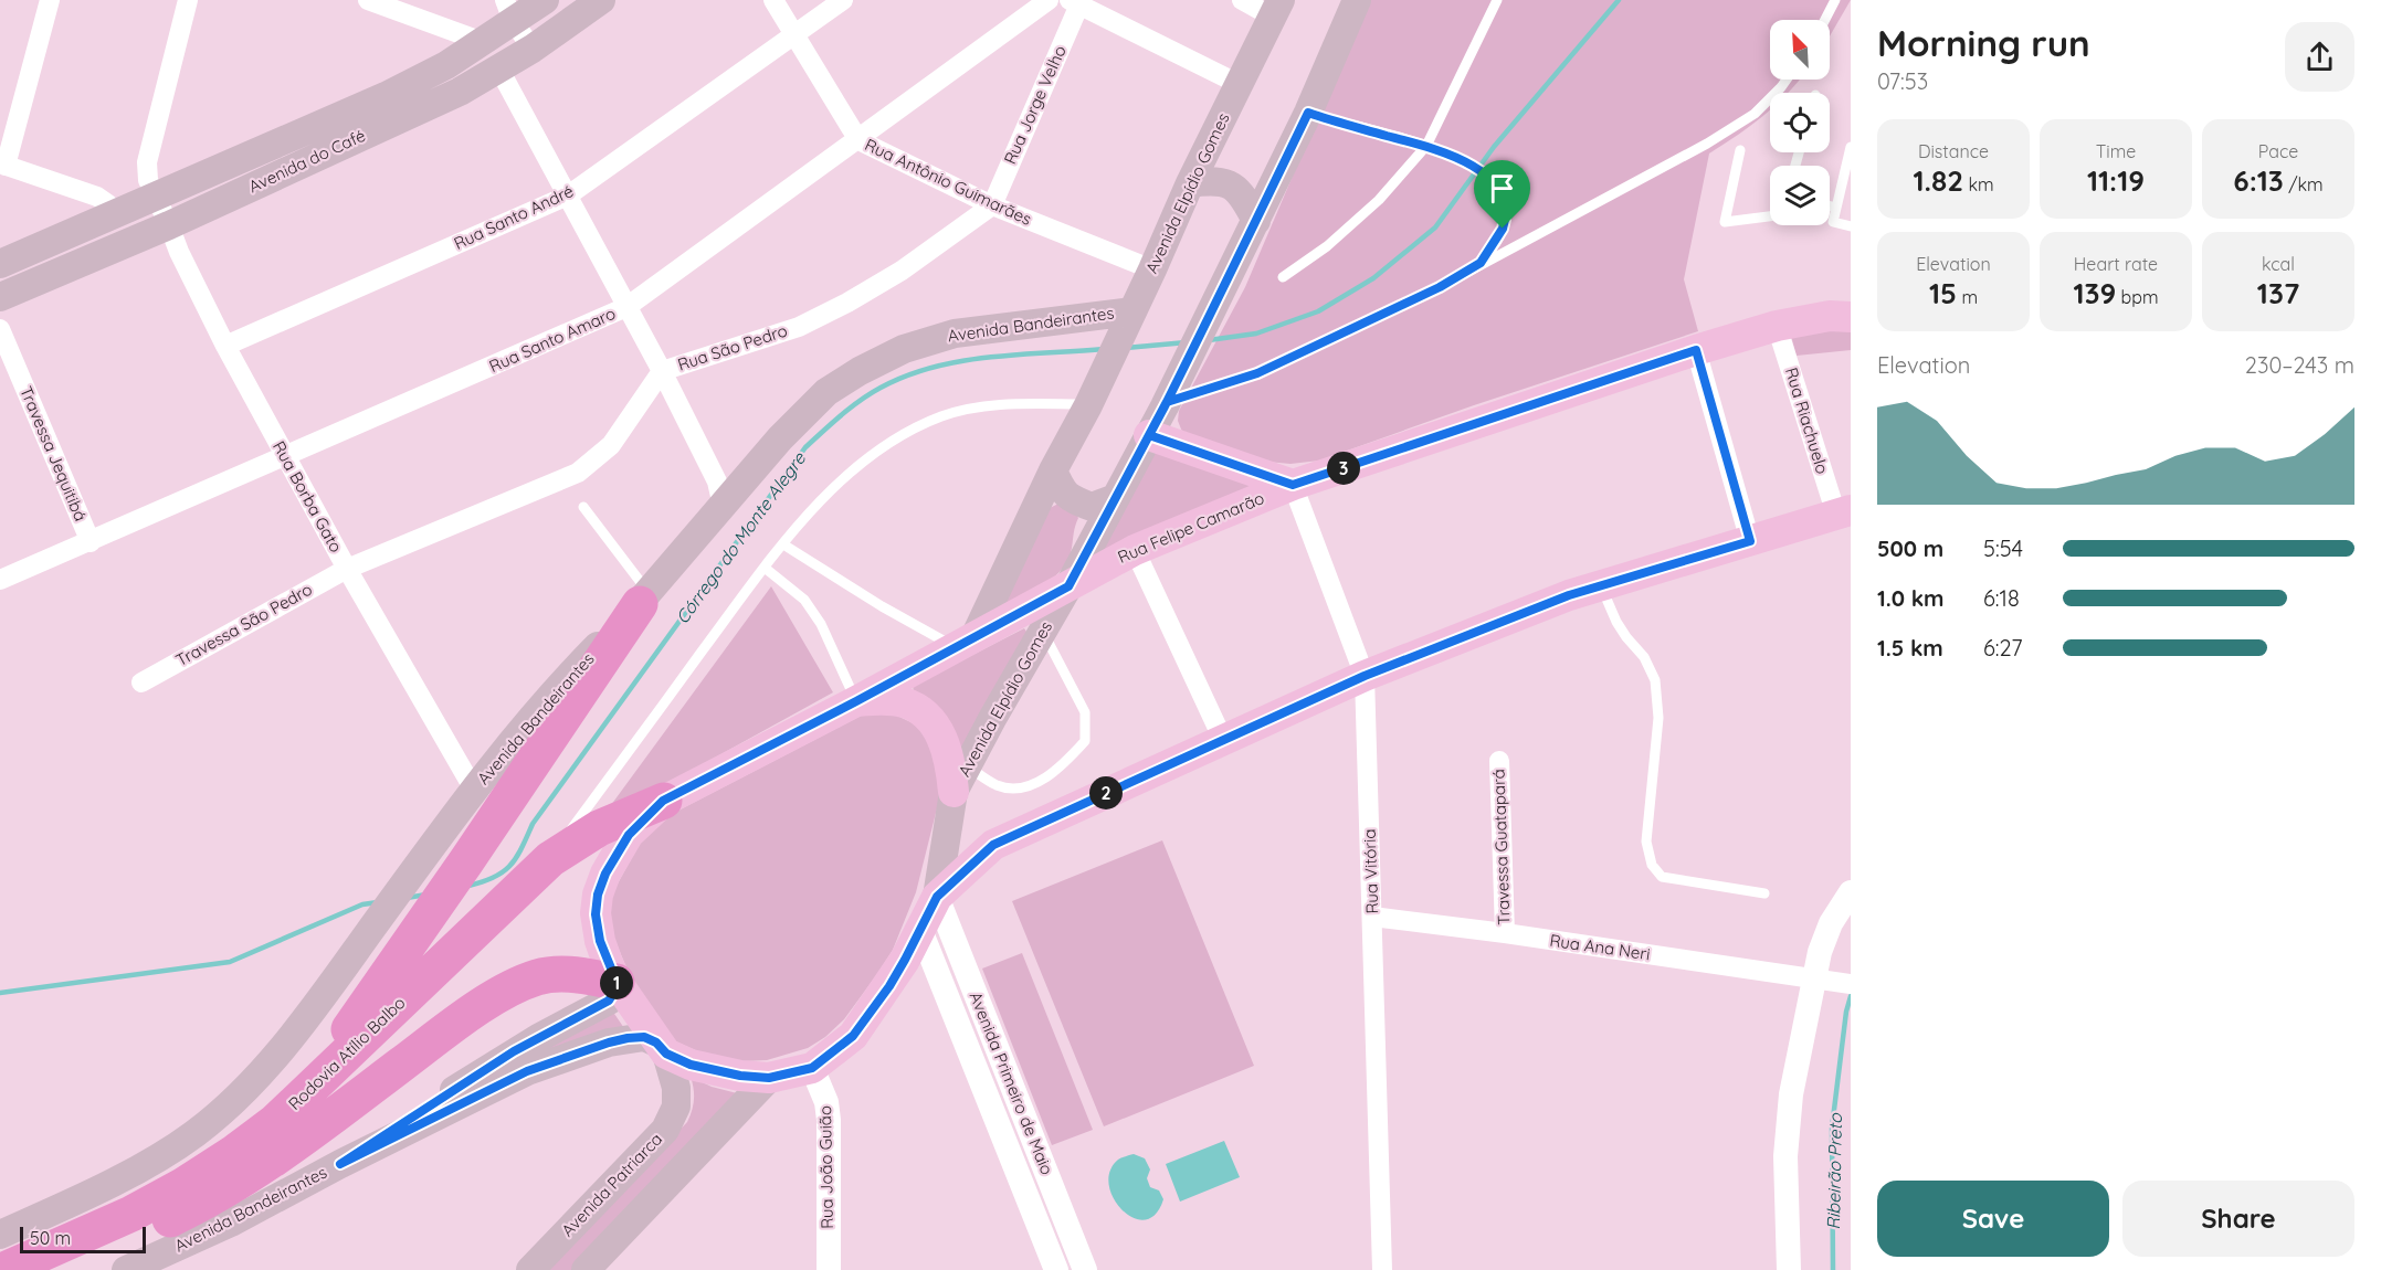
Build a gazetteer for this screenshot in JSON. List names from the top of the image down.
{
  "streets": {
    "highway": ["Rodovia Atílio Balbo"],
    "main road": [
      "Avenida do Café",
      "Avenida Elpídio Gomes",
      "Avenida Bandeirantes",
      "Rua Felipe Camarão",
      "Avenida Patriarca"
    ],
    "street": [
      "Rua Jorge Velho",
      "Rua Antônio Guimarães",
      "Rua Santo André",
      "Rua Santo Amaro",
      "Rua São Pedro",
      "Rua Riachuelo",
      "Travessa Jequitibá",
      "Rua Borba Gato",
      "Travessa São Pedro",
      "Travessa Guatapará",
      "Rua Vitória",
      "Rua Ana Neri",
      "Avenida Primeiro de Maio",
      "Rua João Guião"
    ]
  },
  "crossings": [
    ["Rua Jorge Velho", "Rua Antônio Guimarães"],
    ["Rua Jorge Velho", "Rua São Pedro"],
    ["Avenida do Café", "Rua Borba Gato"],
    ["Rua Antônio Guimarães", "Avenida Elpídio Gomes"],
    ["Rua Antônio Guimarães", "Rua Santo André"],
    ["Rua Antônio Guimarães", "Rua Santo Amaro"],
    ["Rua Antônio Guimarães", "Rua São Pedro"],
    ["Avenida Elpídio Gomes", "Avenida Bandeirantes"],
    ["Avenida Elpídio Gomes", "Rua Felipe Camarão"],
    ["Rua Santo André", "Rua Borba Gato"],
    ["Avenida Bandeirantes", "Rua Borba Gato"],
    ["Avenida Bandeirantes", "Rodovia Atílio Balbo"],
    ["Avenida Bandeirantes", "Avenida Primeiro de Maio"],
    ["Avenida Bandeirantes", "Rua João Guião"],
    ["Avenida Bandeirantes", "Avenida Patriarca"],
    ["Rua Santo Amaro", "Travessa Jequitibá"],
    ["Rua Santo Amaro", "Rua Borba Gato"],
    ["Rua São Pedro", "Rua Borba Gato"],
    ["Rua São Pedro", "Travessa São Pedro"],
    ["Rua Riachuelo", "Rua Felipe Camarão"],
    ["Rua Borba Gato", "Travessa São Pedro"],
    ["Rua Felipe Camarão", "Rua Vitória"],
    ["Travessa Guatapará", "Rua Ana Neri"],
    ["Rua Vitória", "Rua Ana Neri"]
  ],
  "water": ["Córrego do Monte Alegre", "Ribeirão Preto"],
  "scale_bar": "50 m",
  "north": "top left",
  "page": {
    "heading": ["Morning run", "07:53"],
    "stats": [
      ["Distance", "1.82 km"],
      ["Time", "11:19"],
      ["Pace", "6:13 /km"],
      ["Elevation", "15 m"],
      ["Heart rate", "139 bpm"],
      ["kcal", "137"]
    ],
    "chart": ["Elevation", "230–243 m"],
    "pins": ["3", "2", "1"],
    "list": [
      {
        "name": "500 m",
        "note": "5:54"
      },
      {
        "name": "1.0 km",
        "note": "6:18"
      },
      {
        "name": "1.5 km",
        "note": "6:27"
      }
    ],
    "buttons": ["Save", "Share"],
    "scale": "50 m"
  }
}
